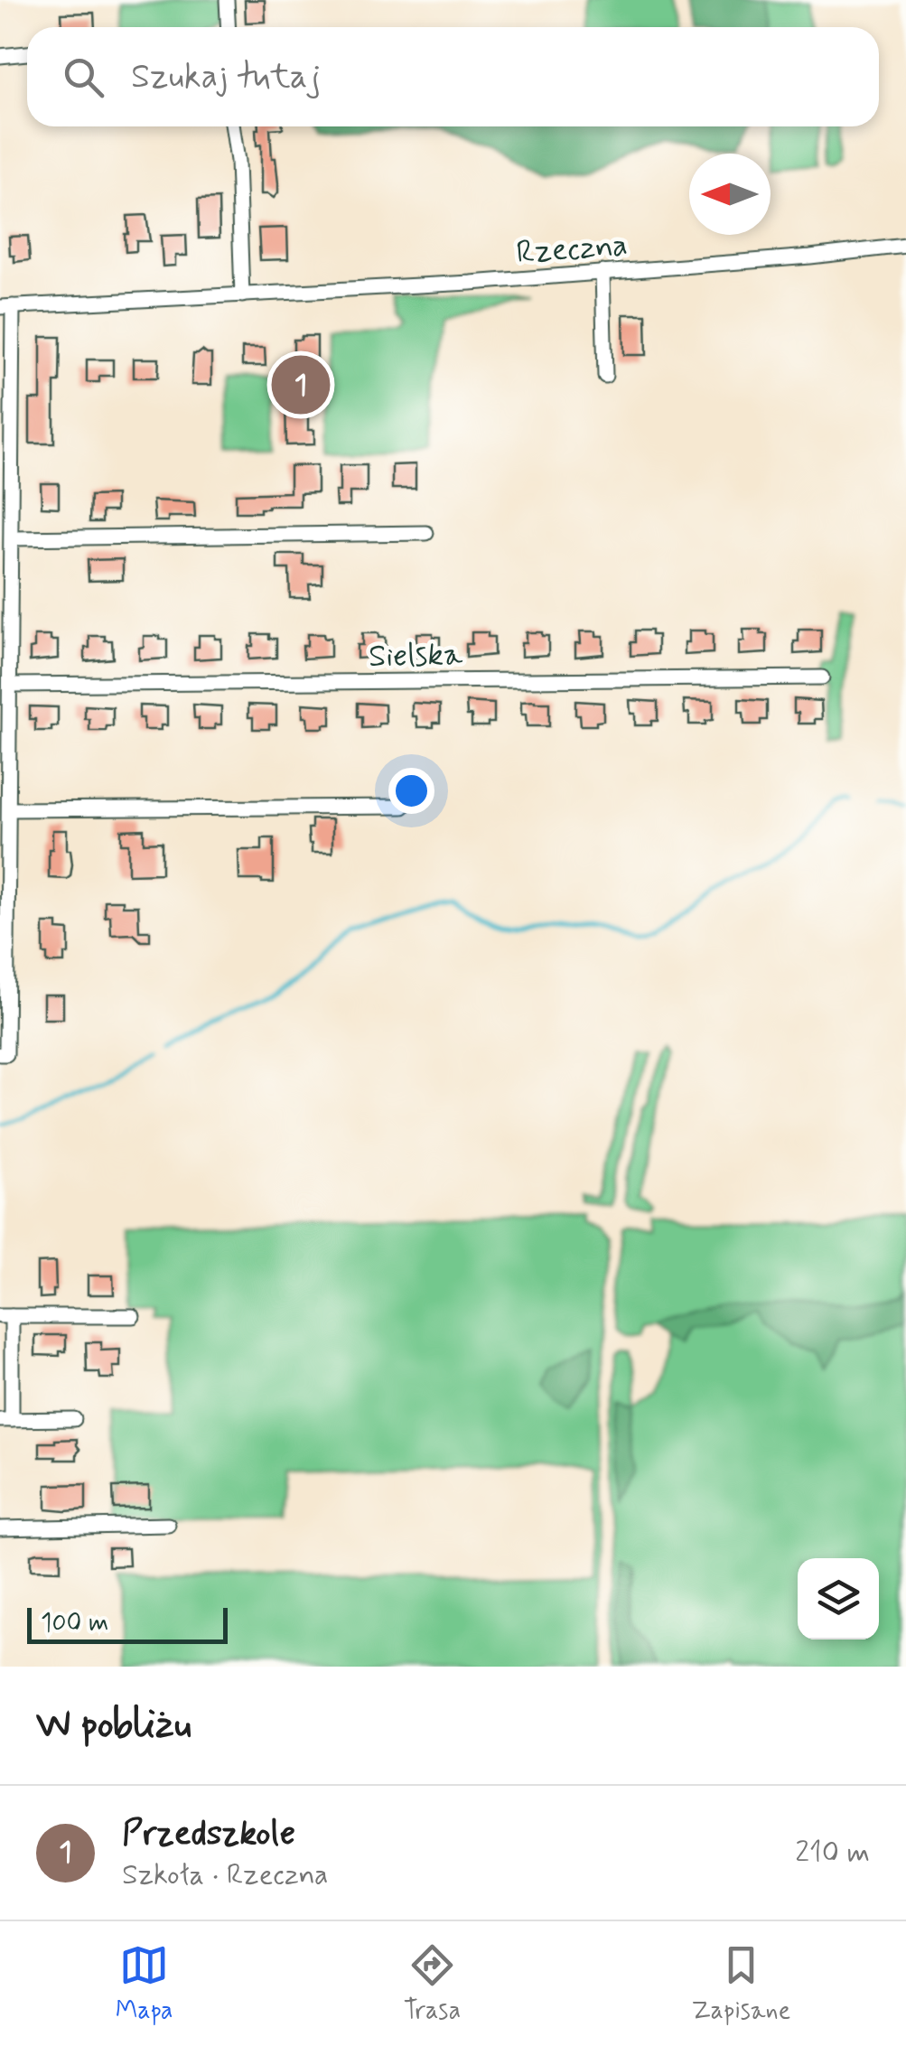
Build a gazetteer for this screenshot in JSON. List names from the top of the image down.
{
  "streets": {
    "street": ["Rzeczna", "Sielska"]
  },
  "scale_bar": "100 m",
  "north": "left",
  "page": {
    "search": "Szukaj tutaj",
    "pins": "1",
    "scale": "100 m",
    "heading": "W pobliżu",
    "list": [
      {
        "mark": "1",
        "name": "Przedszkole",
        "note": "Szkoła · Rzeczna",
        "value": "210 m"
      }
    ],
    "nav": ["Mapa", "Trasa", "Zapisane"]
  }
}
